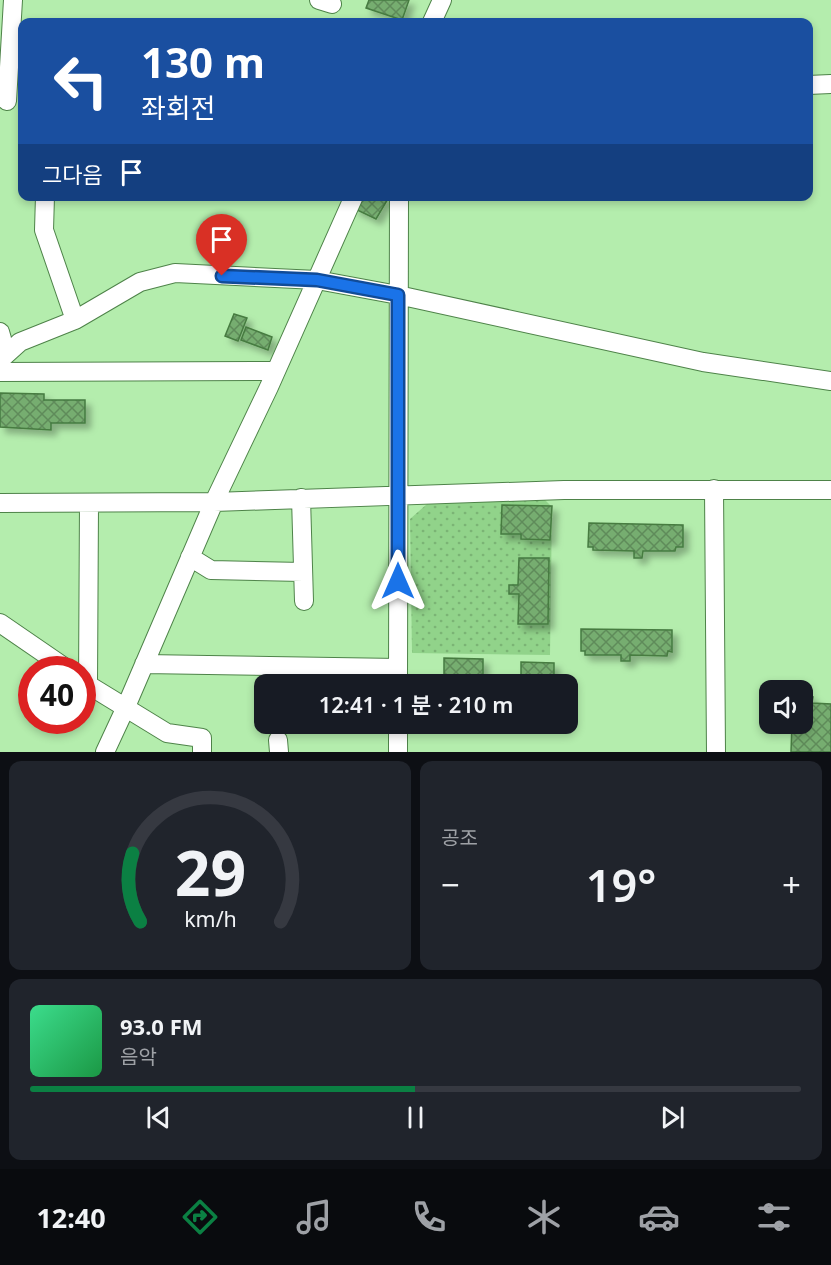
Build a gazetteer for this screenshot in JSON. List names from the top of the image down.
{
  "page": {
    "turn": ["130 m", "좌회전"],
    "then": "그다음",
    "limit": "40",
    "trip": "12:41 · 1 분 · 210 m",
    "tile": "공조",
    "heat": ["−", "19°", "+"],
    "song": ["93.0 FM", "음악"],
    "tabs": "12:40",
    "gauge": ["29", "km/h"]
  }
}
